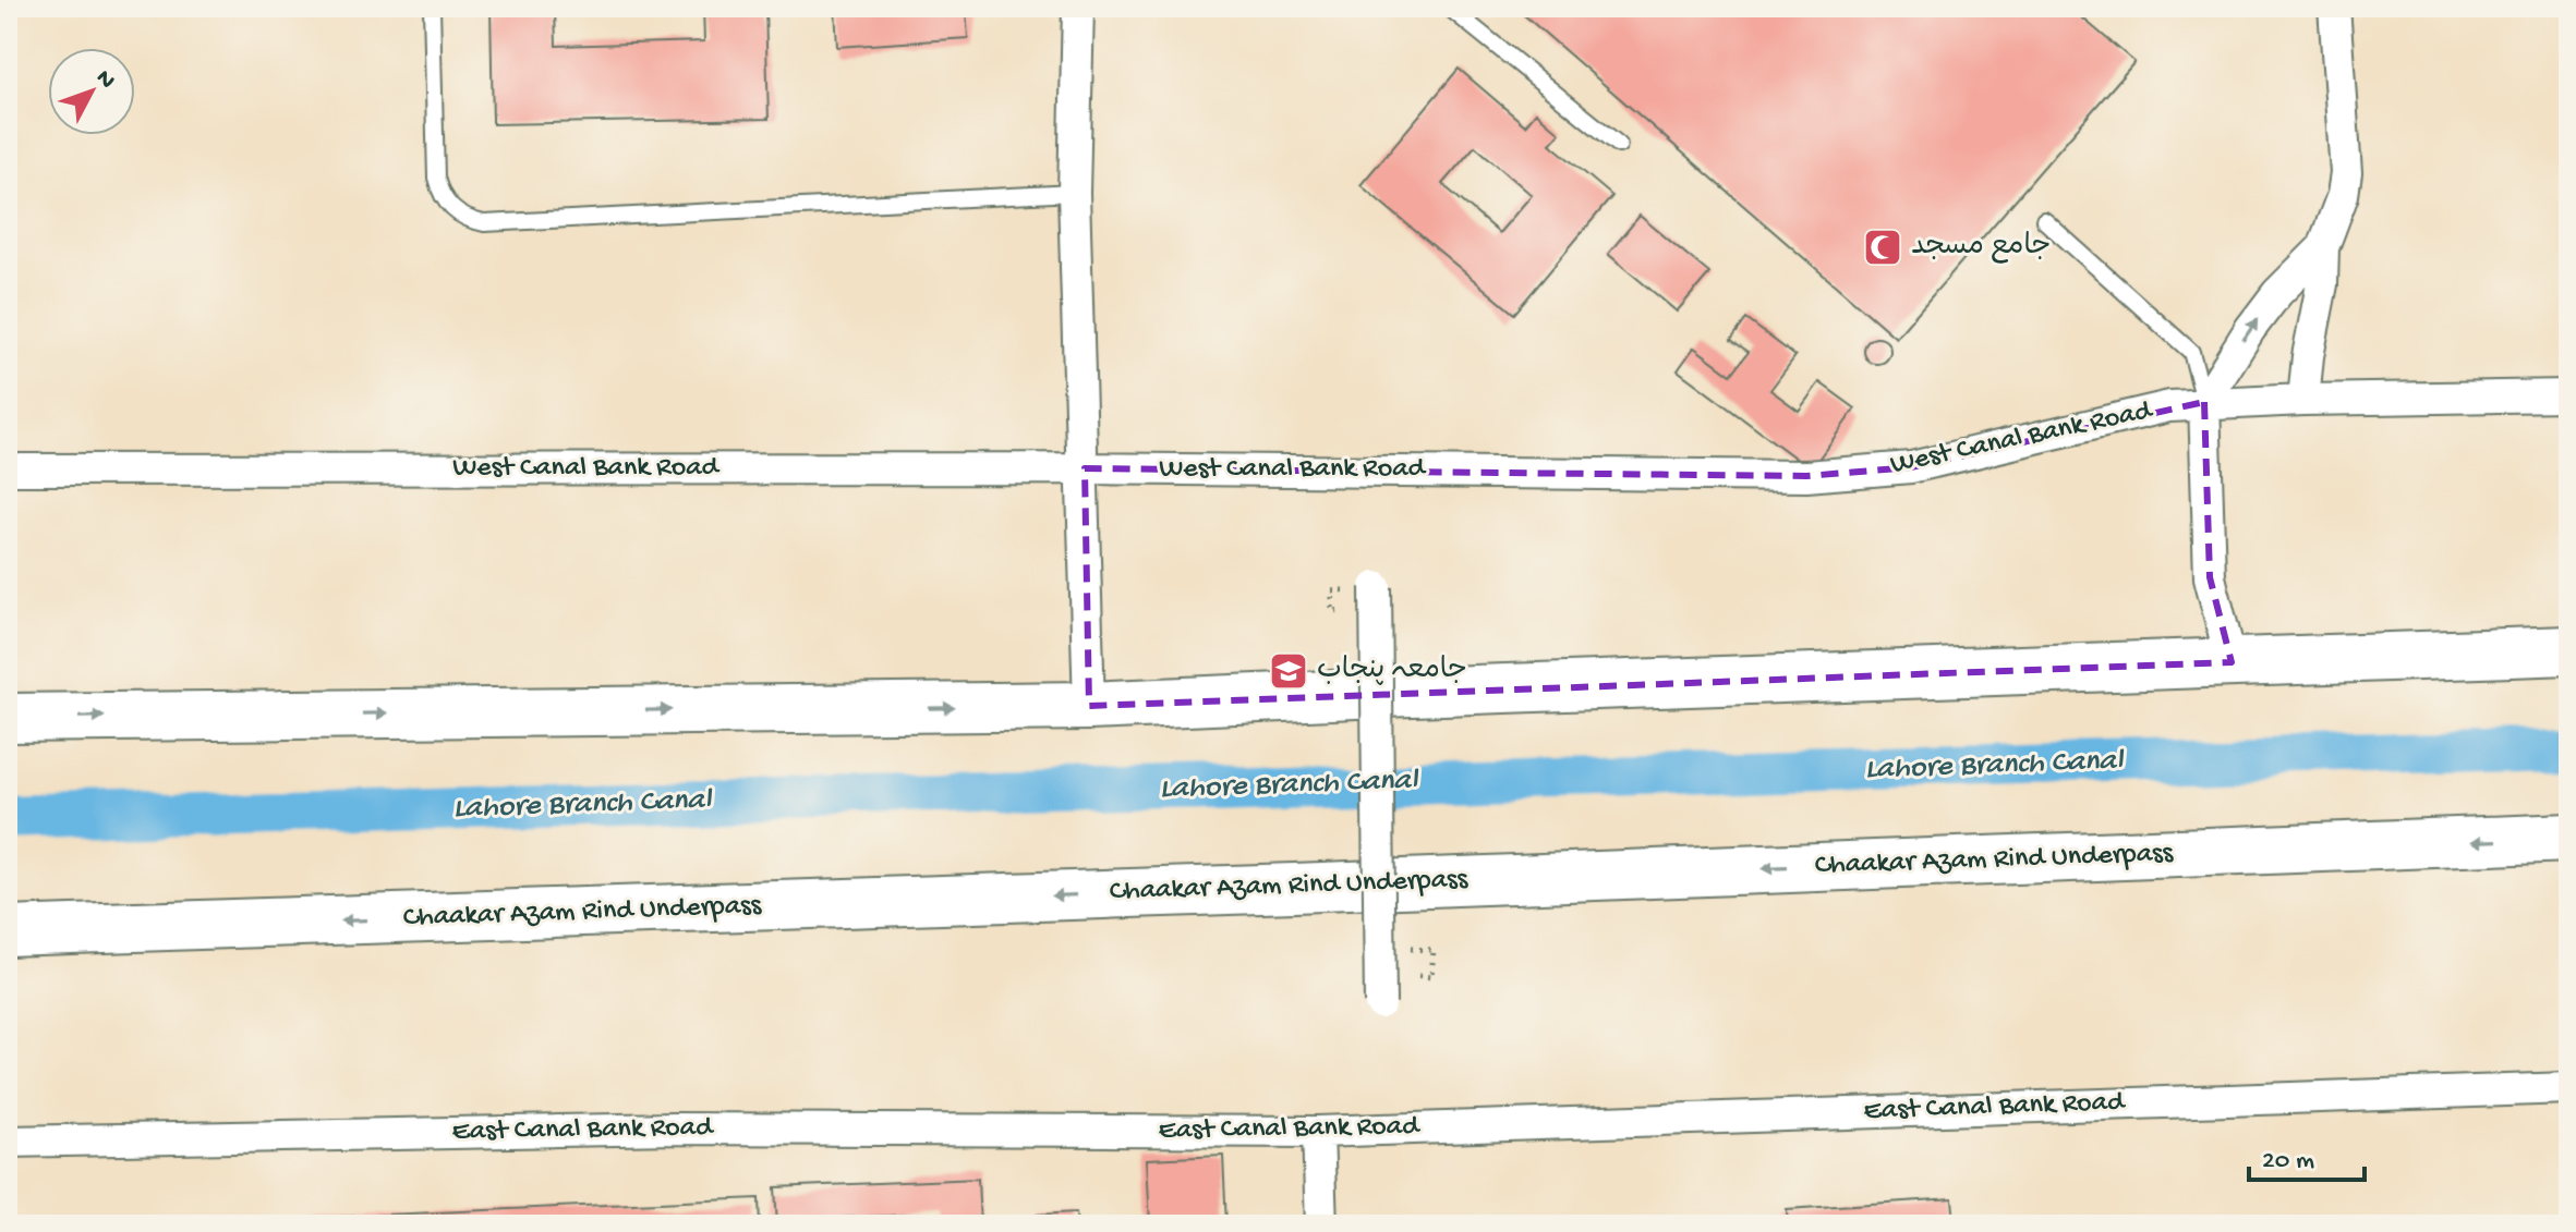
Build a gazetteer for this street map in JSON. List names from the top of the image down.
{
  "streets": {
    "highway": ["Chaakar Azam Rind Underpass"],
    "street": ["West Canal Bank Road", "East Canal Bank Road"]
  },
  "water": ["Lahore Branch Canal"],
  "places": {
    "mosque": ["جامع مسجد"],
    "school or university": ["جامعہ پنجاب"]
  },
  "scale_bar": "20 m",
  "north": "top right"
}
